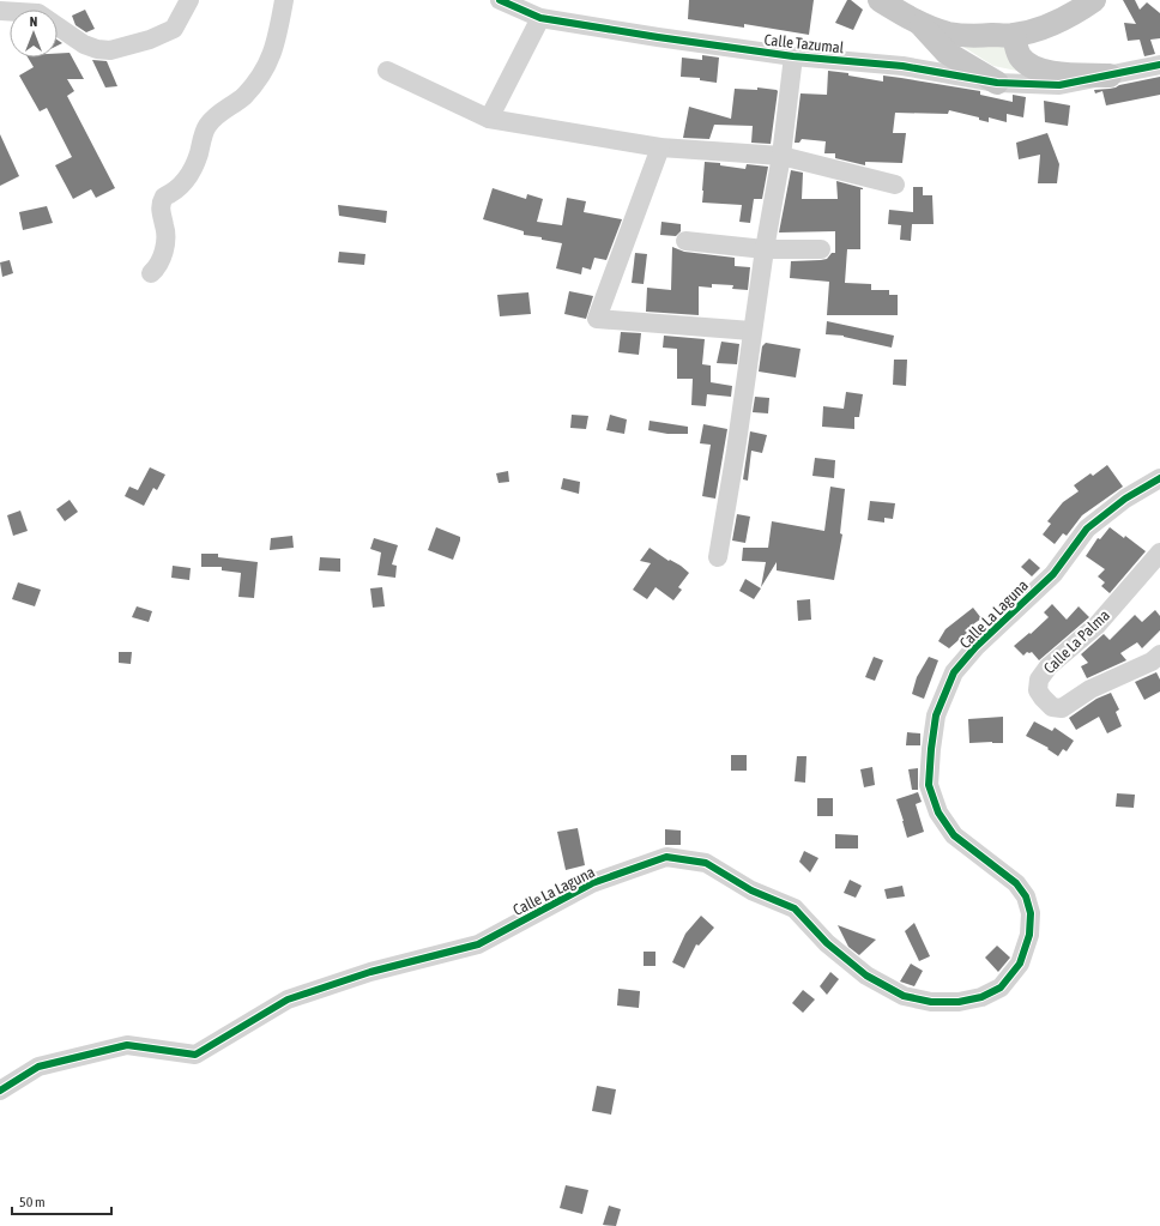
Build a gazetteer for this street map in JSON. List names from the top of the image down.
{
  "streets": {
    "street": ["Calle Tazumal", "Calle La Laguna", "Calle La Palma"]
  },
  "scale_bar": "50 m",
  "north": "top"
}
